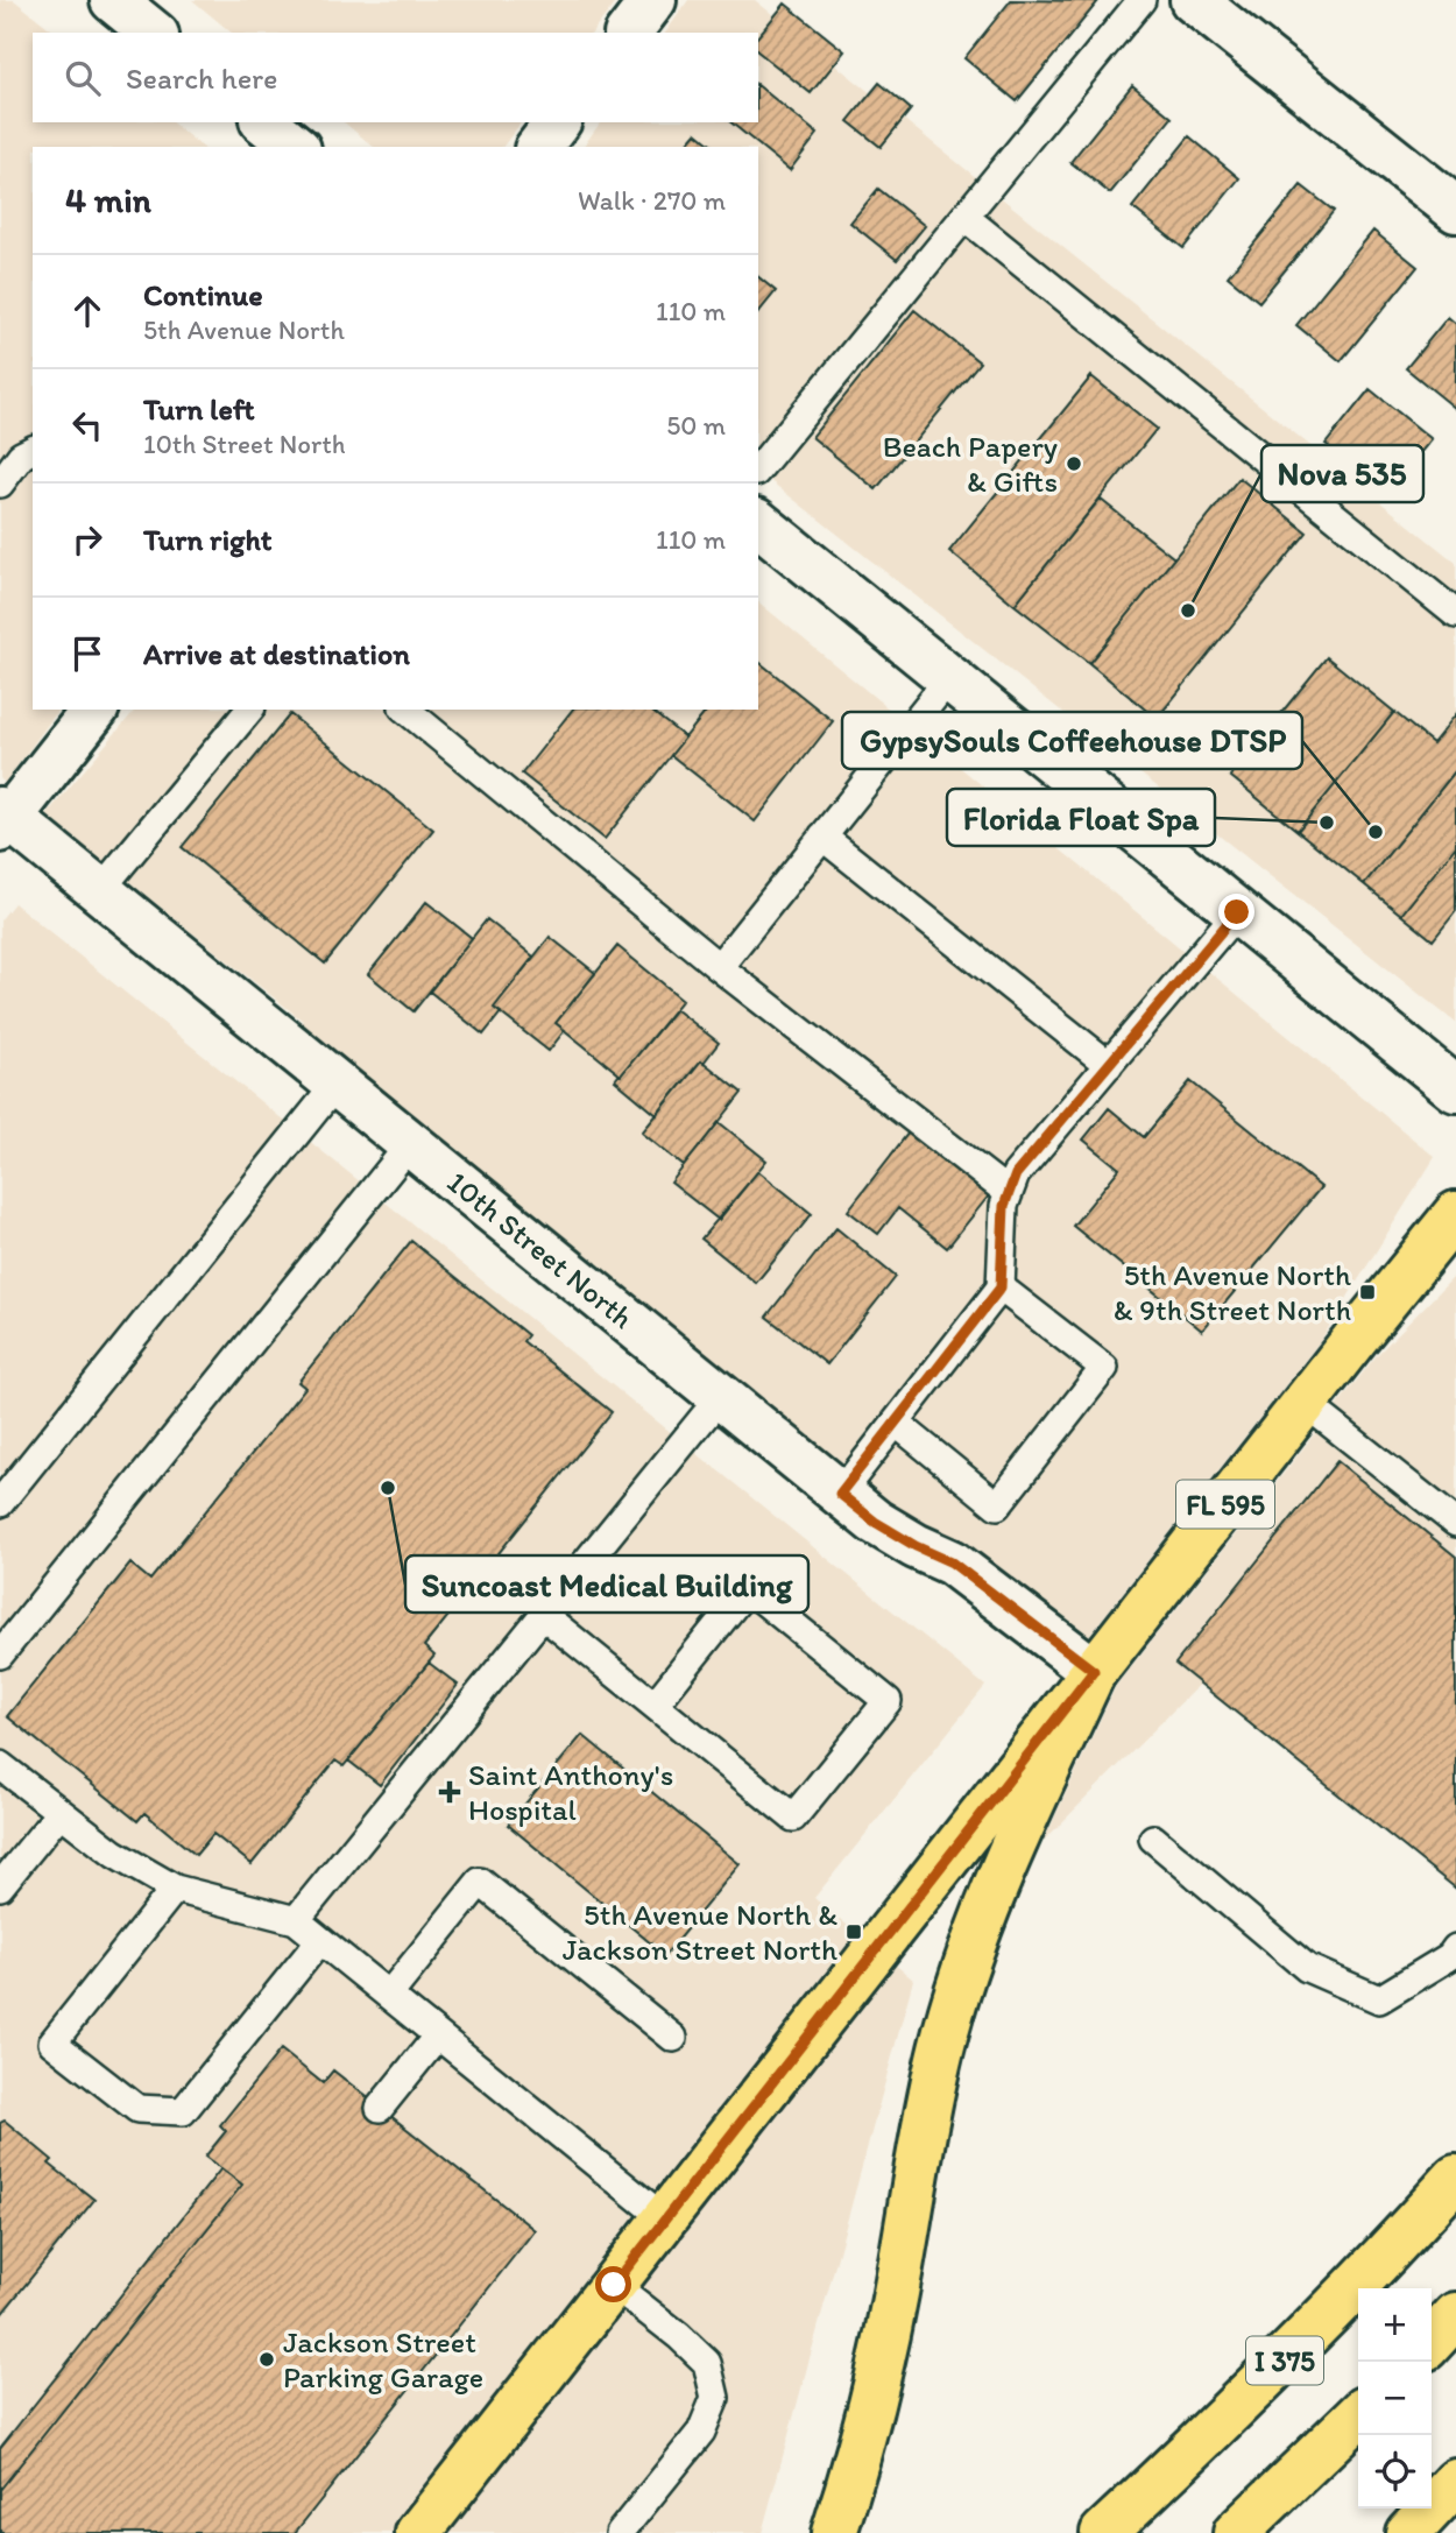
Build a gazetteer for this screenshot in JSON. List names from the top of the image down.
{
  "streets": {
    "main road": ["FL 595", "I 375"],
    "street": ["10th Street North"]
  },
  "crossings": [
    ["10th Street North", "FL 595"]
  ],
  "places": {
    "other": [
      "Beach Papery & Gifts",
      "Nova 535",
      "Florida Float Spa",
      "GypsySouls Coffeehouse DTSP",
      "Suncoast Medical Building",
      "Jackson Street Parking Garage"
    ],
    "transit": ["5th Avenue North & 9th Street North", "5th Avenue North & Jackson Street North"],
    "health": ["Saint Anthony's Hospital"]
  },
  "page": {
    "search": "Search here",
    "heading": ["4 min", "Walk · 270 m"],
    "list": [
      ["Continue", "5th Avenue North", "110 m"],
      ["Turn left", "10th Street North", "50 m"],
      ["Turn right", "110 m"],
      "Arrive at destination"
    ],
    "map_buttons": ["+", "−"]
  }
}
